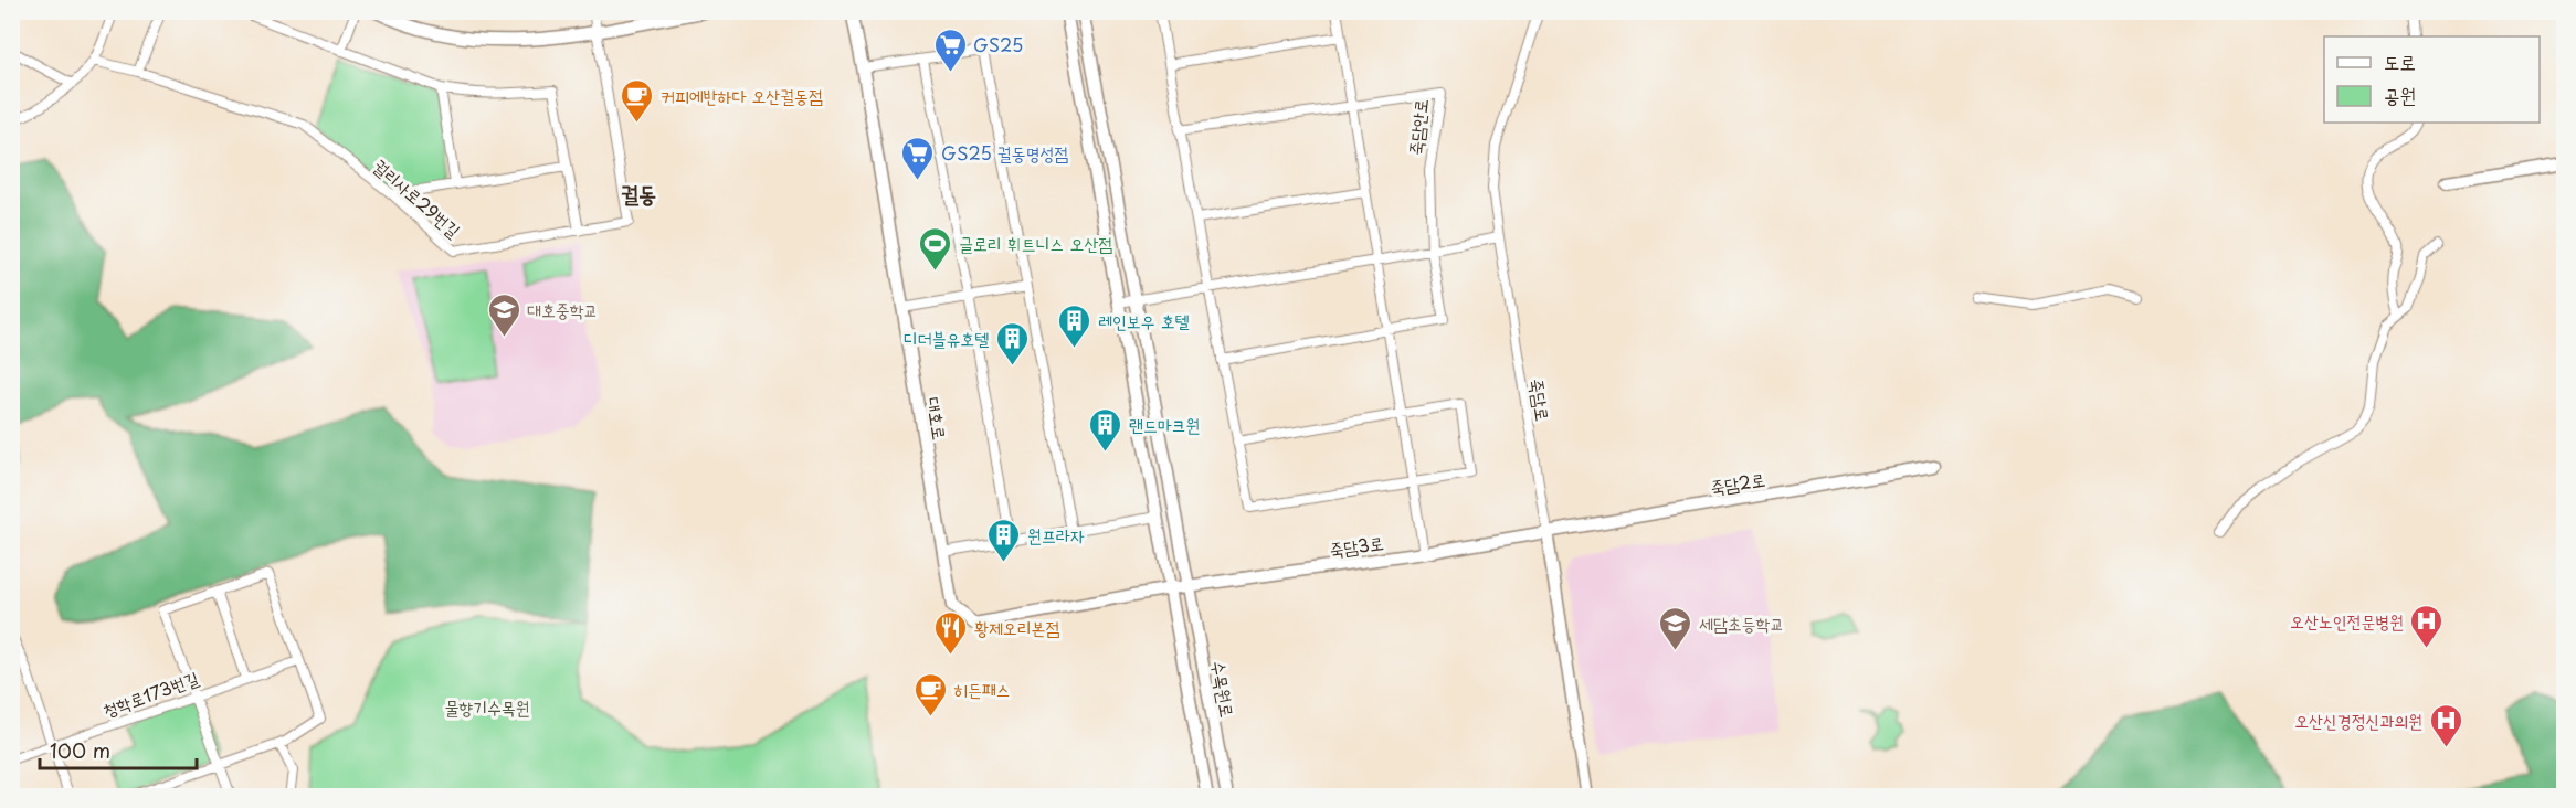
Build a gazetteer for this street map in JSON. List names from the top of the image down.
{
  "streets": {
    "street": [
      "죽담안로",
      "궐리사로29번길",
      "죽담로",
      "대호로",
      "죽담2로",
      "죽담3로",
      "수목원로",
      "청학로173번길"
    ]
  },
  "crossings": [
    ["죽담로", "죽담2로"],
    ["죽담로", "죽담3로"],
    ["대호로", "죽담3로"],
    ["대호로", "수목원로"],
    ["죽담2로", "죽담3로"],
    ["죽담3로", "수목원로"]
  ],
  "districts": ["궐동"],
  "parks": ["물향기수목원"],
  "places": {
    "supermarket": ["GS25", "GS25 궐동명성점"],
    "cafe": ["커피에반하다 오산궐동점", "히든패스"],
    "sports": ["글로리 휘트니스 오산점"],
    "school or university": ["대호중학교", "세담초등학교"],
    "building": [
      "레인보우 호텔",
      "디더블유호텔",
      "랜드마크원",
      "원프라자"
    ],
    "hospital": ["오산노인전문병원", "오산신경정신과의원"],
    "restaurant": ["황제오리본점"]
  },
  "legend": ["도로", "공원"],
  "scale_bar": "100 m"
}
